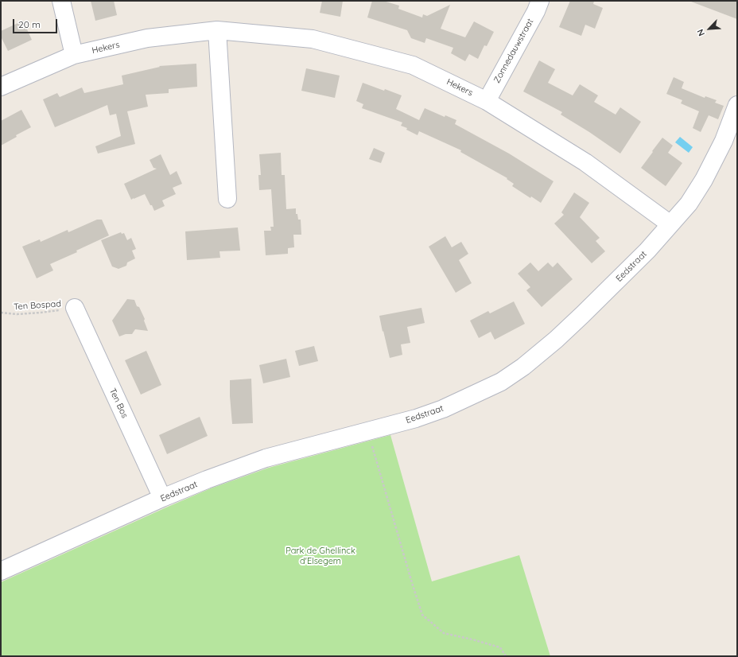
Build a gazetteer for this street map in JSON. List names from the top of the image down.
{
  "streets": {
    "street": [
      "Hekers",
      "Zonnedauwstraat",
      "Eedstraat",
      "Ten Bos"
    ],
    "path": ["Ten Bospad"]
  },
  "crossings": [
    ["Hekers", "Zonnedauwstraat"],
    ["Hekers", "Eedstraat"],
    ["Eedstraat", "Ten Bos"],
    ["Ten Bospad", "Ten Bos"]
  ],
  "parks": ["Park de Ghellinck d'Elsegem"],
  "scale_bar": "20 m",
  "north": "bottom left"
}
